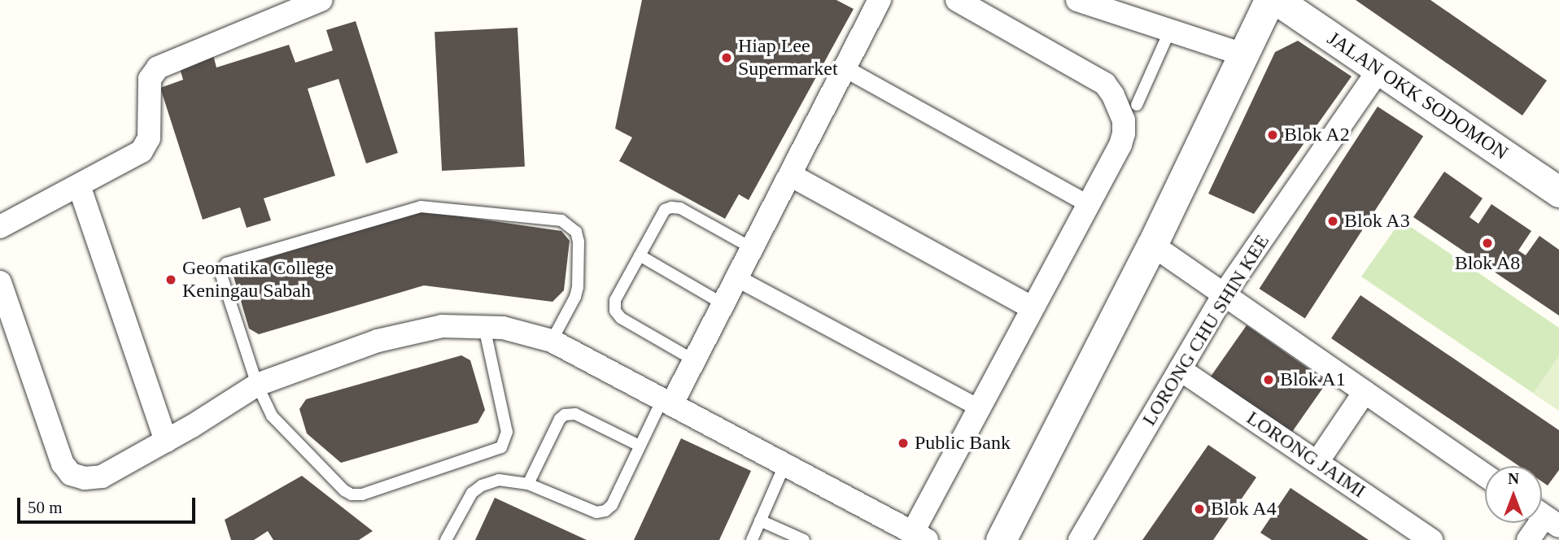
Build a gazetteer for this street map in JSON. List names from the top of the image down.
{
  "streets": {
    "street": ["JALAN OKK SODOMON", "LORONG CHU SHIN KEE", "LORONG JAIMI"]
  },
  "crossings": [
    ["JALAN OKK SODOMON", "LORONG CHU SHIN KEE"],
    ["LORONG CHU SHIN KEE", "LORONG JAIMI"]
  ],
  "places": [
    "Hiap Lee Supermarket",
    "Blok A2",
    "Blok A3",
    "Blok A8",
    "Geomatika College Keningau Sabah",
    "Blok A1",
    "Public Bank",
    "Blok A4"
  ],
  "scale_bar": "50 m",
  "north": "top"
}
